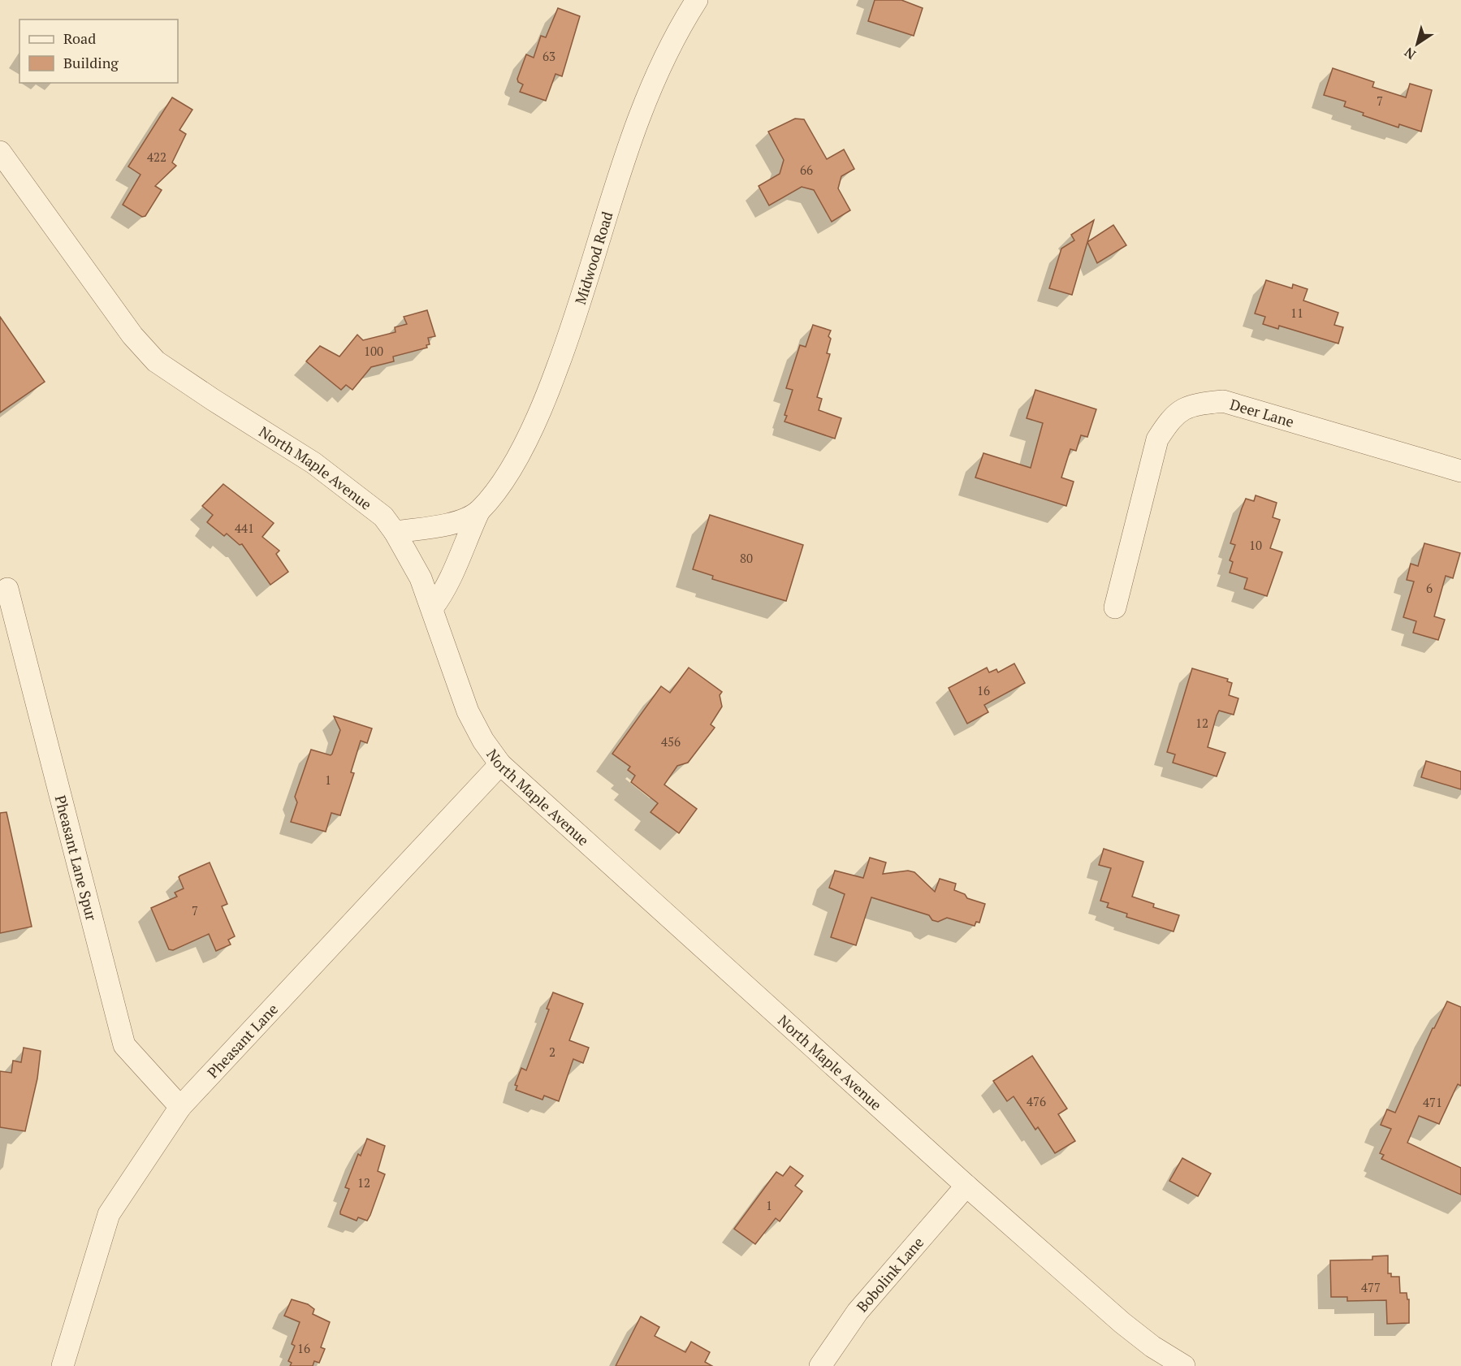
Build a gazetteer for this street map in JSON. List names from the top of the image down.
{
  "streets": {
    "street": [
      "Midwood Road",
      "Deer Lane",
      "North Maple Avenue",
      "Pheasant Lane Spur",
      "Pheasant Lane",
      "Bobolink Lane"
    ]
  },
  "crossings": [
    ["Midwood Road", "North Maple Avenue"],
    ["North Maple Avenue", "Pheasant Lane"],
    ["North Maple Avenue", "Bobolink Lane"],
    ["Pheasant Lane Spur", "Pheasant Lane"]
  ],
  "house_numbers": [
    "63",
    "7",
    "422",
    "66",
    "11",
    "100",
    "441",
    "10",
    "80",
    "6",
    "16",
    "12",
    "456",
    "1",
    "7",
    "2",
    "476",
    "471",
    "12",
    "1",
    "477",
    "16"
  ],
  "legend": ["Road", "Building"],
  "north": "bottom left"
}
